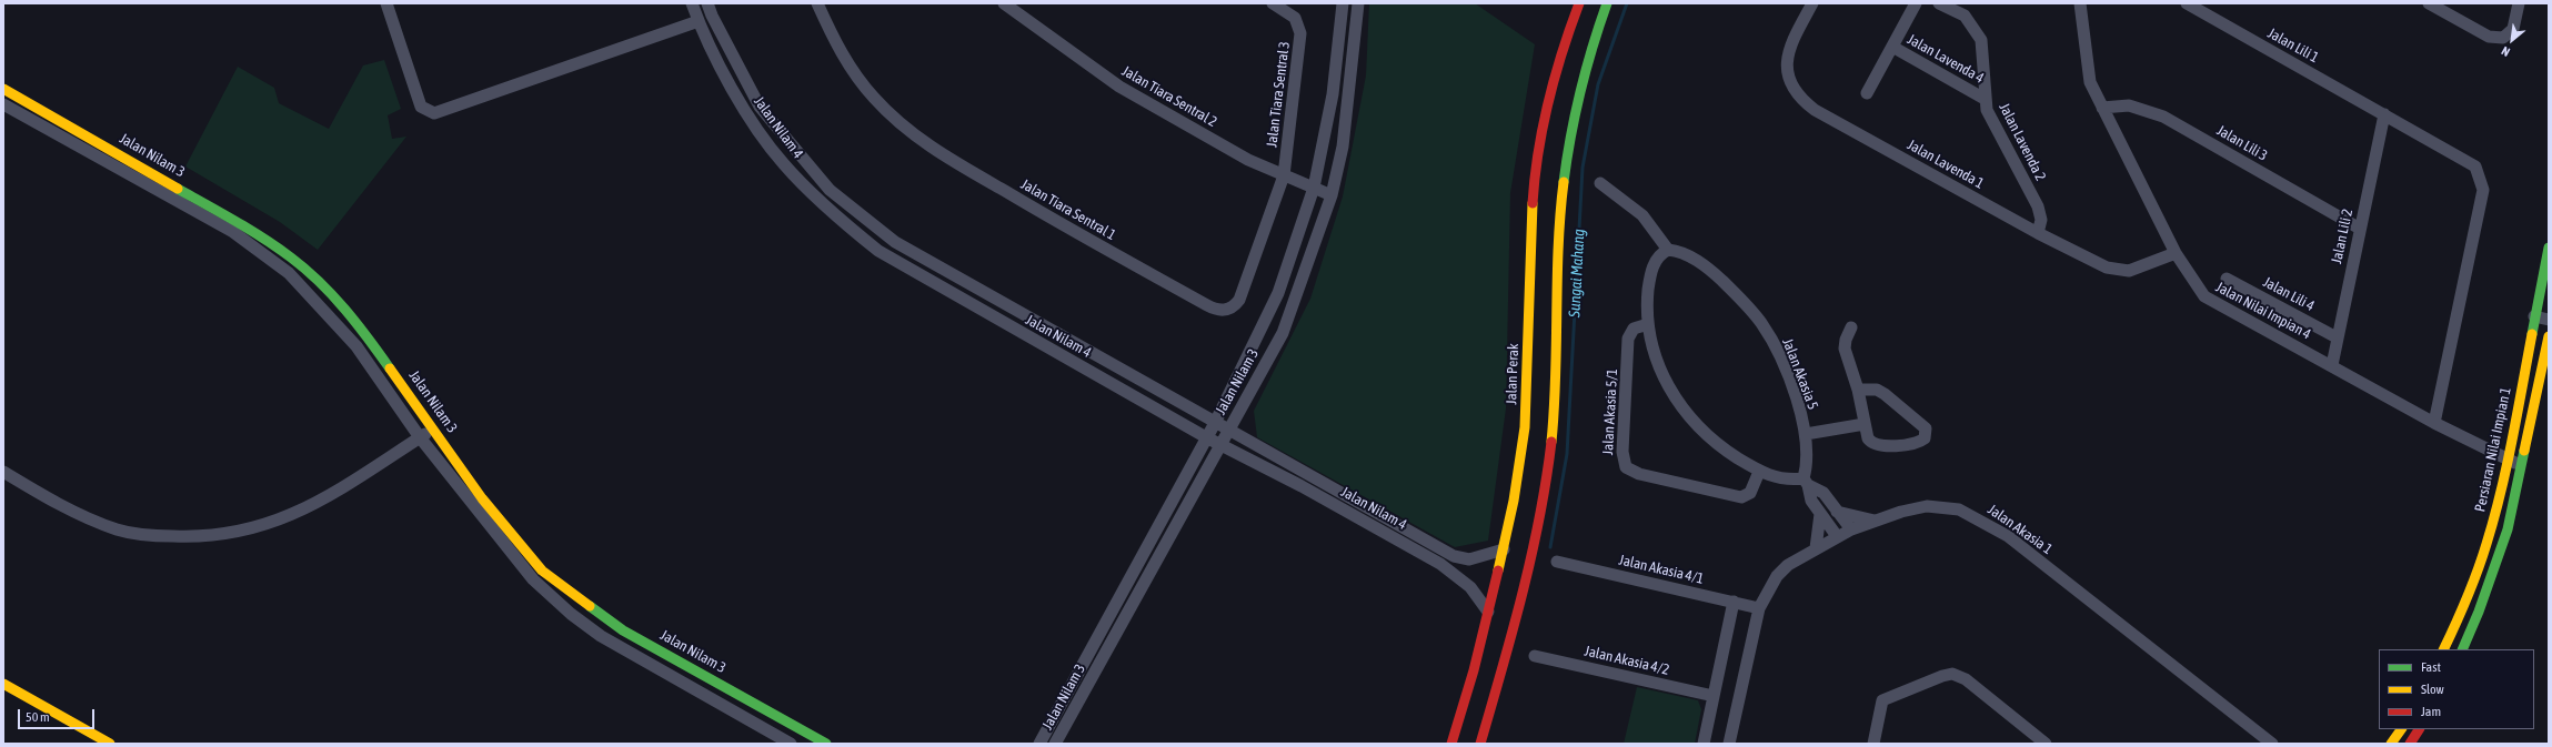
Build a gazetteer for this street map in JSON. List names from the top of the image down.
{
  "streets": {
    "street": [
      "Jalan Lili 1",
      "Jalan Lavenda 4",
      "Jalan Tiara Sentral 3",
      "Jalan Tiara Sentral 2",
      "Jalan Nilam 4",
      "Jalan Lavenda 2",
      "Jalan Lili 3",
      "Jalan Nilam 3",
      "Jalan Lavenda 1",
      "Jalan Tiara Sentral 1",
      "Jalan Lili 2",
      "Jalan Lili 4",
      "Jalan Nilai Impian 4",
      "Jalan Perak",
      "Jalan Akasia 5",
      "Jalan Akasia 5/1",
      "Persiaran Nilai Impian 1",
      "Jalan Akasia 1",
      "Jalan Akasia 4/1",
      "Jalan Akasia 4/2"
    ]
  },
  "crossings": [
    ["Jalan Lili 1", "Jalan Lili 2"],
    ["Jalan Lili 1", "Jalan Nilai Impian 4"],
    ["Jalan Lavenda 4", "Jalan Lavenda 2"],
    ["Jalan Tiara Sentral 3", "Jalan Tiara Sentral 2"],
    ["Jalan Tiara Sentral 3", "Jalan Tiara Sentral 1"],
    ["Jalan Tiara Sentral 2", "Jalan Nilam 3"],
    ["Jalan Tiara Sentral 2", "Jalan Tiara Sentral 1"],
    ["Jalan Nilam 4", "Jalan Nilam 3"],
    ["Jalan Nilam 4", "Jalan Perak"],
    ["Jalan Lavenda 2", "Jalan Lavenda 1"],
    ["Jalan Lili 3", "Jalan Lili 2"],
    ["Jalan Lili 3", "Jalan Nilai Impian 4"],
    ["Jalan Lavenda 1", "Jalan Nilai Impian 4"],
    ["Jalan Lili 2", "Jalan Lili 4"],
    ["Jalan Lili 2", "Jalan Nilai Impian 4"],
    ["Jalan Nilai Impian 4", "Persiaran Nilai Impian 1"],
    ["Jalan Akasia 1", "Jalan Akasia 4/1"]
  ],
  "water": ["Sungai Mahang"],
  "legend": ["Fast", "Slow", "Jam"],
  "scale_bar": "50 m",
  "north": "bottom left"
}
